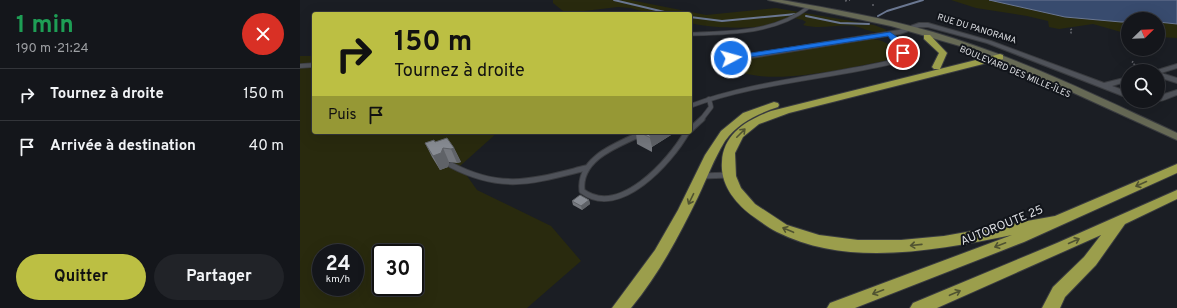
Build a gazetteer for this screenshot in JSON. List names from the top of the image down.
{
  "streets": {
    "highway": ["AUTOROUTE 25"],
    "street": ["RUE DU PANORAMA", "BOULEVARD DES MILLE-ÎLES"]
  },
  "crossings": [
    ["RUE DU PANORAMA", "BOULEVARD DES MILLE-ÎLES"]
  ],
  "north": "top right",
  "page": {
    "heading": ["1 min", "190 m · 21:24"],
    "turn": ["150 m", "Tournez à droite"],
    "list": [
      {
        "name": "Tournez à droite",
        "value": "150 m"
      },
      {
        "name": "Arrivée à destination",
        "value": "40 m"
      }
    ],
    "then": "Puis",
    "speed": "24 km/h",
    "limit": "30",
    "buttons": ["Quitter", "Partager"]
  }
}
